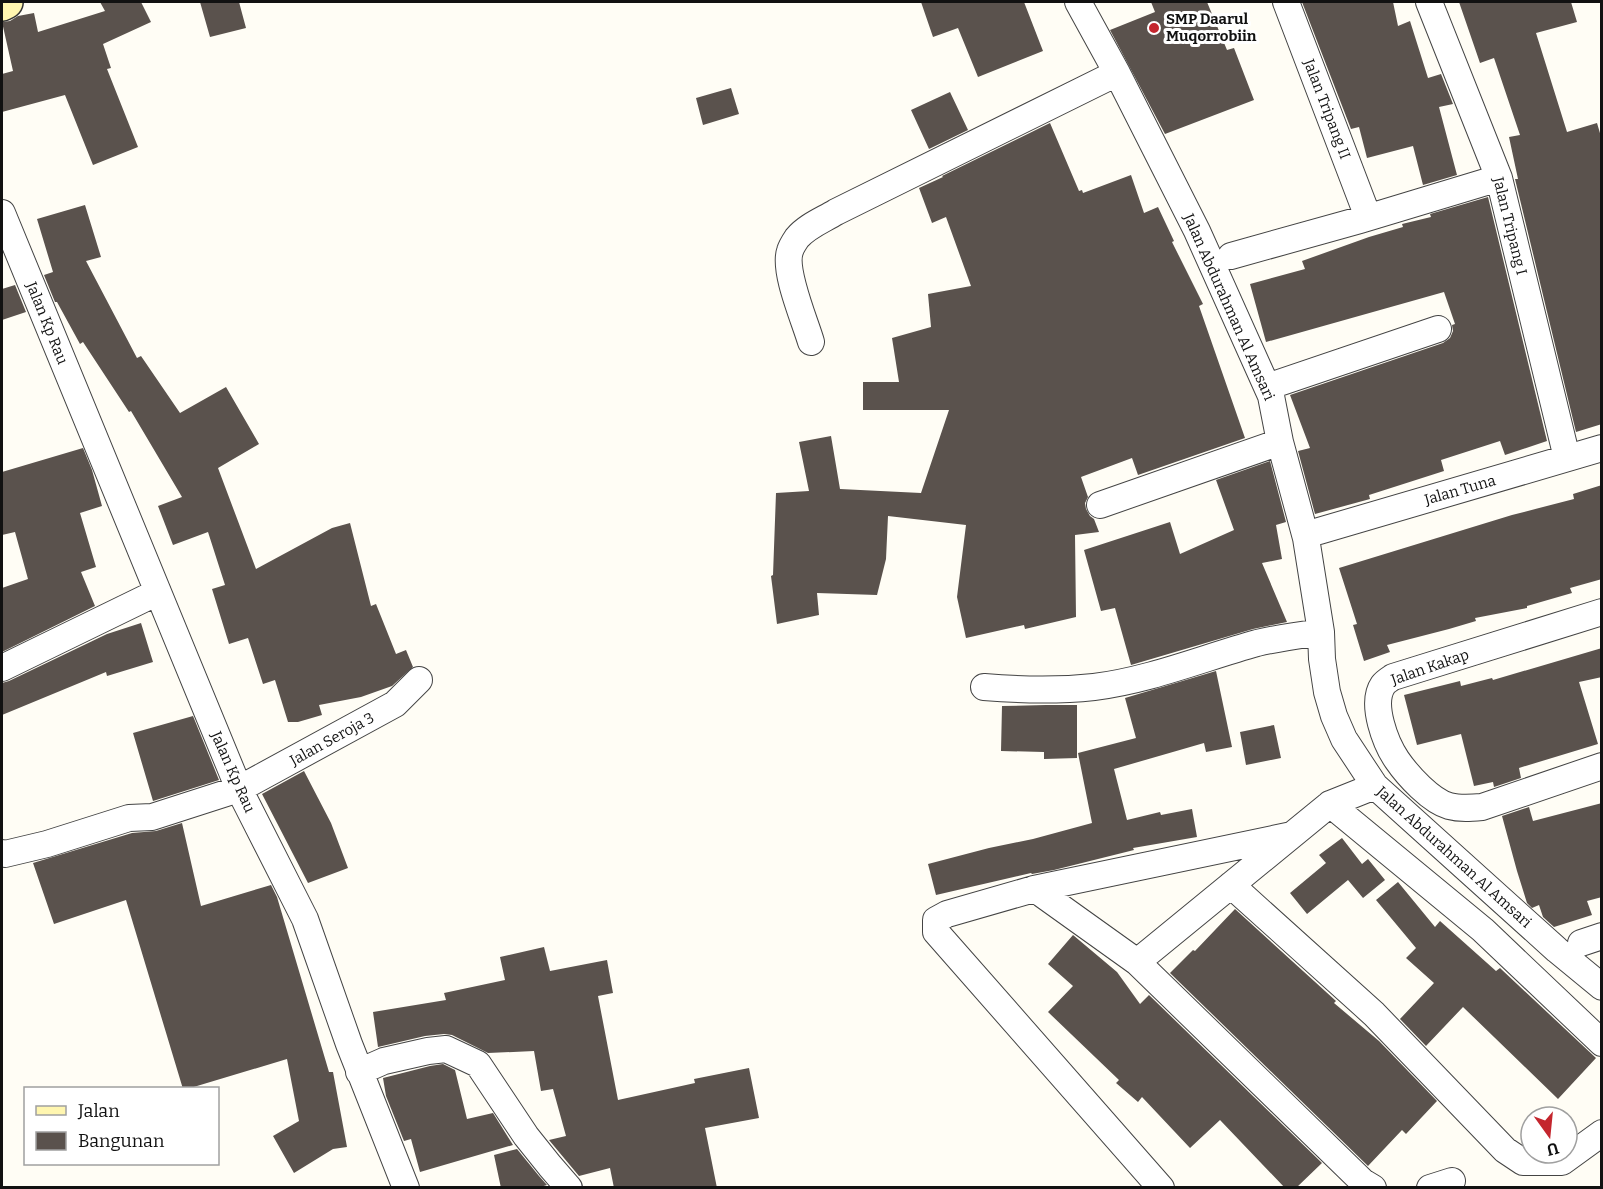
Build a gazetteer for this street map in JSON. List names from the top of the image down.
{
  "streets": {
    "street": [
      "Jalan Tripang II",
      "Jalan Tripang I",
      "Jalan Abdurahman Al Amsari",
      "Jalan Kp Rau",
      "Jalan Tuna",
      "Jalan Kakap",
      "Jalan Seroja 3"
    ]
  },
  "crossings": [
    ["Jalan Tripang I", "Jalan Tuna"],
    ["Jalan Kp Rau", "Jalan Seroja 3"]
  ],
  "places": ["SMP Daarul Muqorrobiin"],
  "legend": ["Jalan", "Bangunan"],
  "north": "bottom"
}
